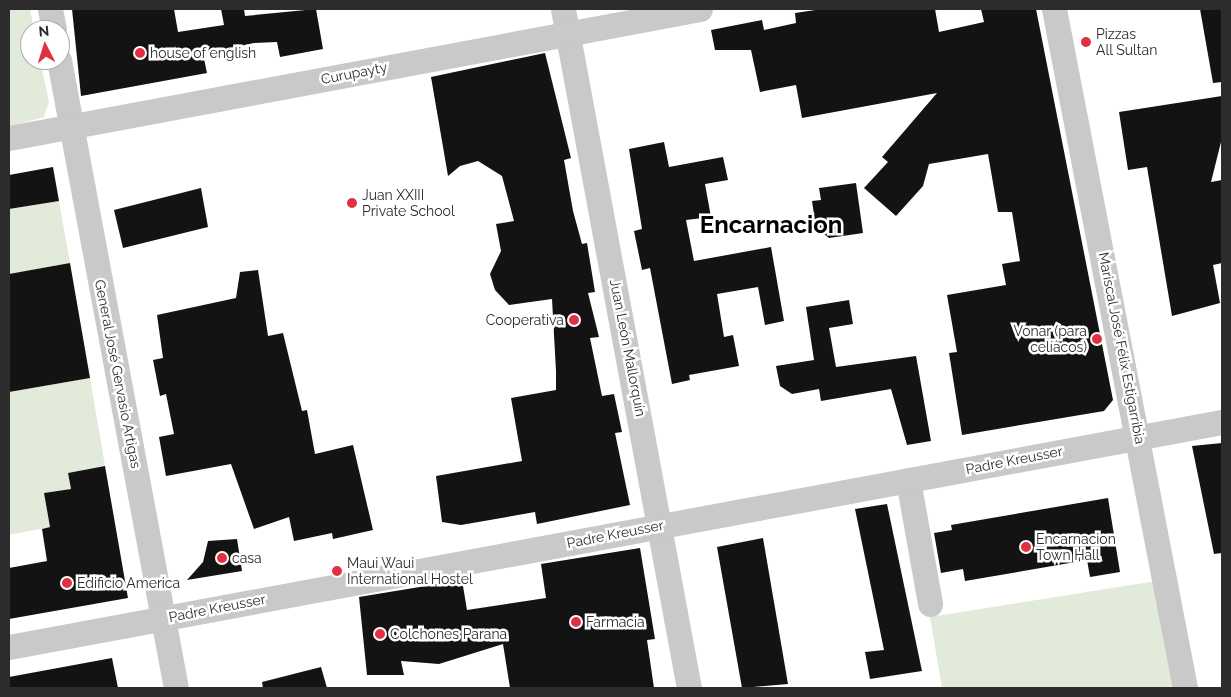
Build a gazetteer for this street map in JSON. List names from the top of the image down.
{
  "streets": {
    "street": [
      "Curupayty",
      "Juan León Mallorquín",
      "Mariscal José Félix Estigarribia",
      "General José Gervasio Artigas",
      "Padre Kreusser"
    ]
  },
  "crossings": [
    ["Curupayty", "Juan León Mallorquín"],
    ["Curupayty", "General José Gervasio Artigas"],
    ["Juan León Mallorquín", "Padre Kreusser"],
    ["Mariscal José Félix Estigarribia", "Padre Kreusser"],
    ["General José Gervasio Artigas", "Padre Kreusser"]
  ],
  "districts": ["Encarnacion"],
  "places": [
    "Pizzas All Sultan",
    "house of english",
    "Juan XXIII Private School",
    "Cooperativa",
    "Vonar (para celíacos)",
    "Encarnacion Town Hall",
    "casa",
    "Maui Waui International Hostel",
    "Edificio America",
    "Farmacia",
    "Colchones Parana"
  ],
  "north": "top"
}
